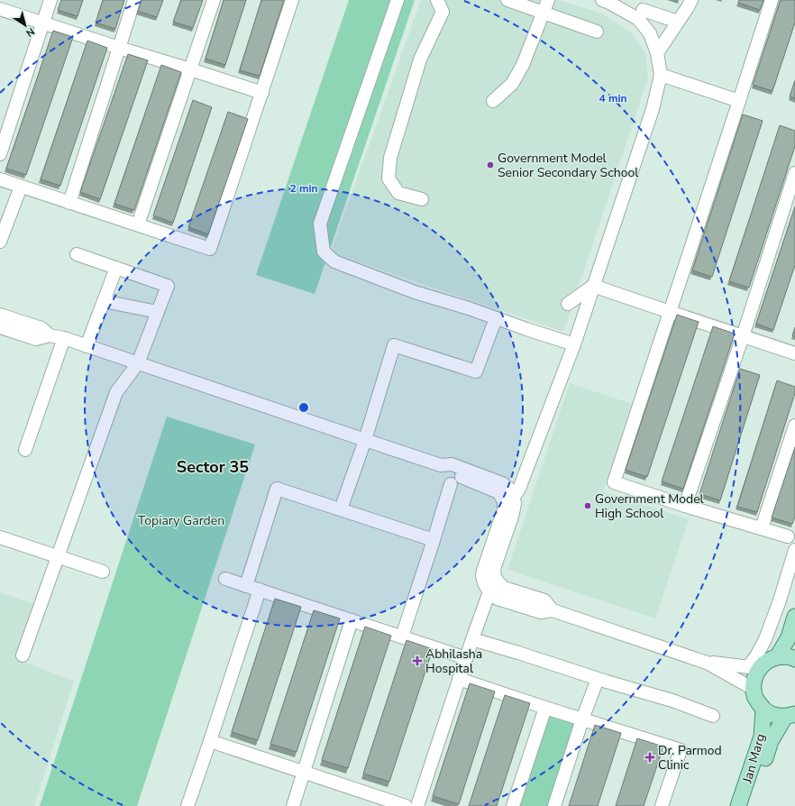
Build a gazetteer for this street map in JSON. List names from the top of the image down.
{
  "streets": {
    "main road": ["Jan Marg"]
  },
  "districts": ["Sector 35"],
  "parks": ["Topiary Garden"],
  "places": {
    "other": ["Government Model Senior Secondary School", "Government Model High School"],
    "health": ["Abhilasha Hospital", "Dr. Parmod Clinic"]
  },
  "north": "bottom right",
  "rings": ["4 min", "2 min"]
}
